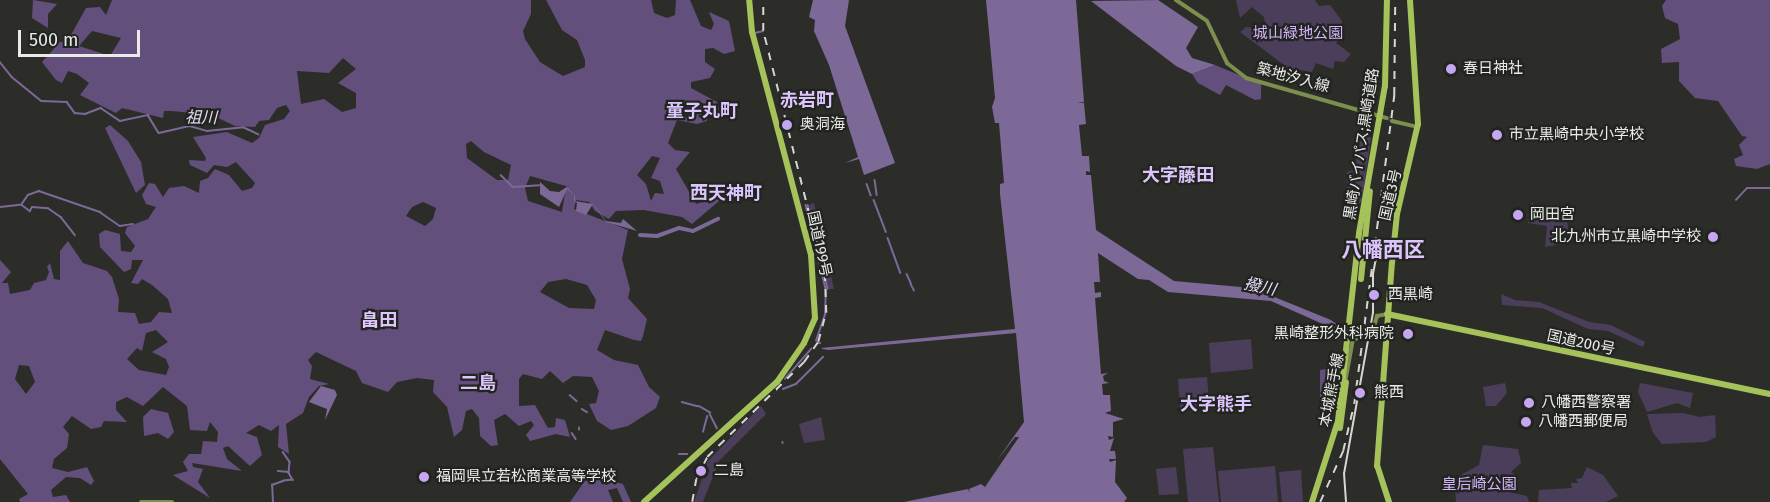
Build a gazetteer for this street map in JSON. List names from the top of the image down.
{
  "streets": {
    "highway": [
      "黒崎バイパス;黒崎道路",
      "国道3号",
      "国道199号",
      "国道200号"
    ],
    "main road": ["築地汐入線", "本城熊手線"]
  },
  "crossings": [
    ["黒崎バイパス;黒崎道路", "本城熊手線"],
    ["国道3号", "国道200号"],
    ["国道3号", "本城熊手線"],
    ["国道200号", "本城熊手線"]
  ],
  "districts": [
    "赤岩町",
    "童子丸町",
    "大字藤田",
    "西天神町",
    "八幡西区",
    "畠田",
    "二島",
    "大字熊手"
  ],
  "water": ["祖川", "撥川"],
  "parks": ["城山緑地公園", "皇后崎公園"],
  "places": [
    "春日神社",
    "奥洞海",
    "市立黒崎中央小学校",
    "岡田宮",
    "北九州市立黒崎中学校",
    "西黒崎",
    "黒崎整形外科病院",
    "熊西",
    "八幡西警察署",
    "八幡西郵便局",
    "二島",
    "福岡県立若松商業高等学校"
  ],
  "scale_bar": "500 m"
}
